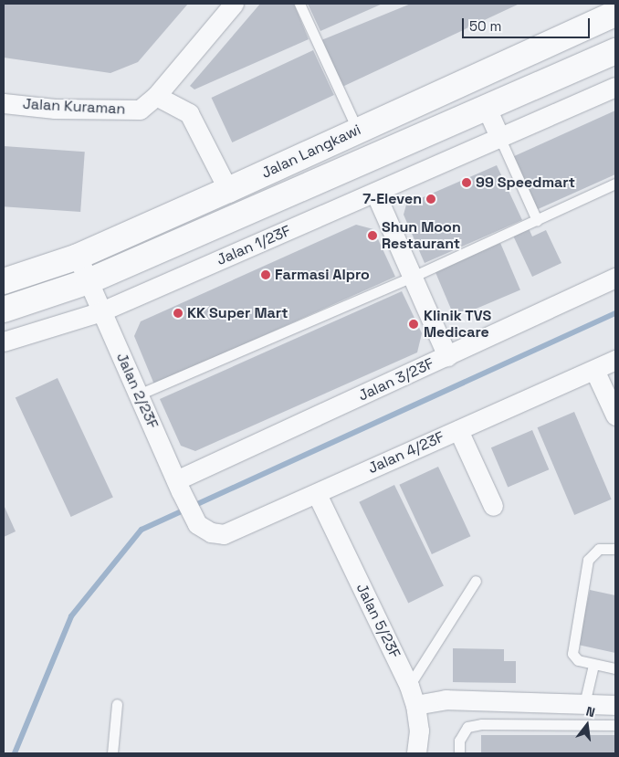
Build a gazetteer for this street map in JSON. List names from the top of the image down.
{
  "streets": {
    "street": [
      "Jalan Kuraman",
      "Jalan Langkawi",
      "Jalan 1/23F",
      "Jalan 3/23F",
      "Jalan 2/23F",
      "Jalan 4/23F",
      "Jalan 5/23F"
    ]
  },
  "crossings": [
    ["Jalan Langkawi", "Jalan 2/23F"],
    ["Jalan 1/23F", "Jalan 2/23F"],
    ["Jalan 3/23F", "Jalan 2/23F"],
    ["Jalan 2/23F", "Jalan 4/23F"],
    ["Jalan 4/23F", "Jalan 5/23F"]
  ],
  "places": [
    "99 Speedmart",
    "7-Eleven",
    "Shun Moon Restaurant",
    "Farmasi Alpro",
    "KK Super Mart",
    "Klinik TVS Medicare"
  ],
  "scale_bar": "50 m",
  "north": "top"
}
